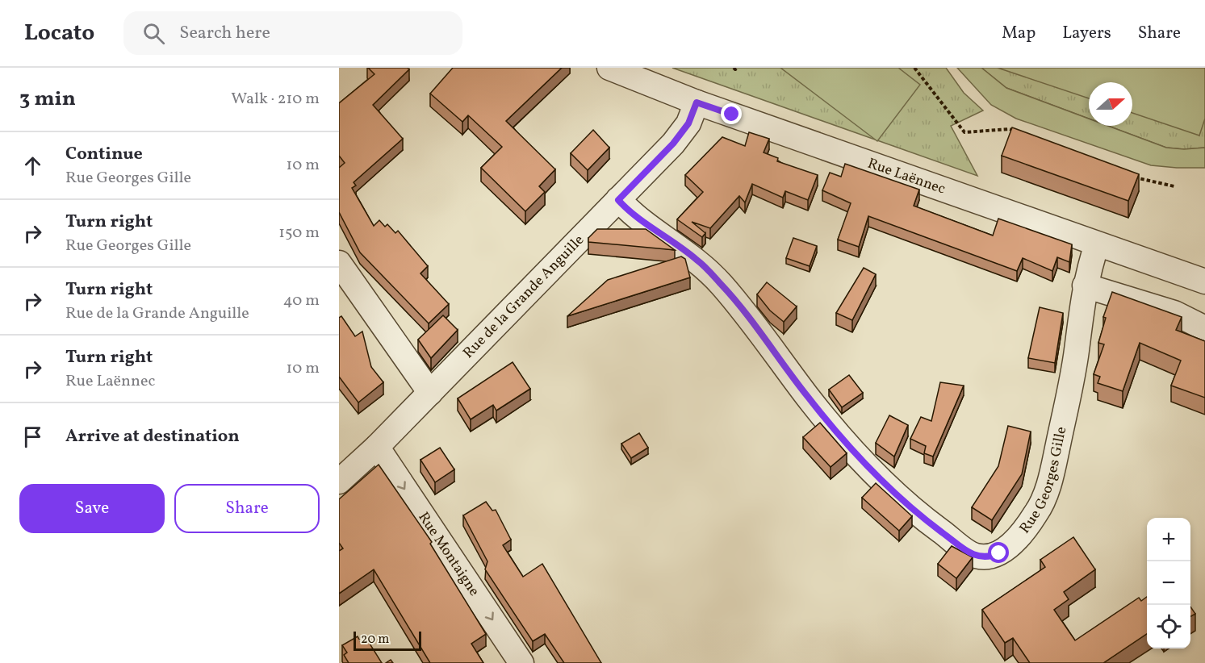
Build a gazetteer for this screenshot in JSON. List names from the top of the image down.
{
  "streets": {
    "street": [
      "Rue Laënnec",
      "Rue de la Grande Anguille",
      "Rue Georges Gille",
      "Rue Montaigne"
    ]
  },
  "crossings": [
    ["Rue Laënnec", "Rue de la Grande Anguille"],
    ["Rue Laënnec", "Rue Georges Gille"],
    ["Rue de la Grande Anguille", "Rue Georges Gille"],
    ["Rue de la Grande Anguille", "Rue Montaigne"]
  ],
  "one_way": ["Rue Montaigne"],
  "scale_bar": "20 m",
  "north": "right",
  "page": {
    "header": "Locato",
    "search": "Search here",
    "nav": ["Map", "Layers", "Share"],
    "heading": ["3 min", "Walk · 210 m"],
    "list": [
      ["Continue", "Rue Georges Gille", "10 m"],
      ["Turn right", "Rue Georges Gille", "150 m"],
      ["Turn right", "Rue de la Grande Anguille", "40 m"],
      ["Turn right", "Rue Laënnec", "10 m"],
      "Arrive at destination"
    ],
    "buttons": ["Save", "Share"],
    "map_buttons": ["+", "−"],
    "scale": "20 m"
  }
}
